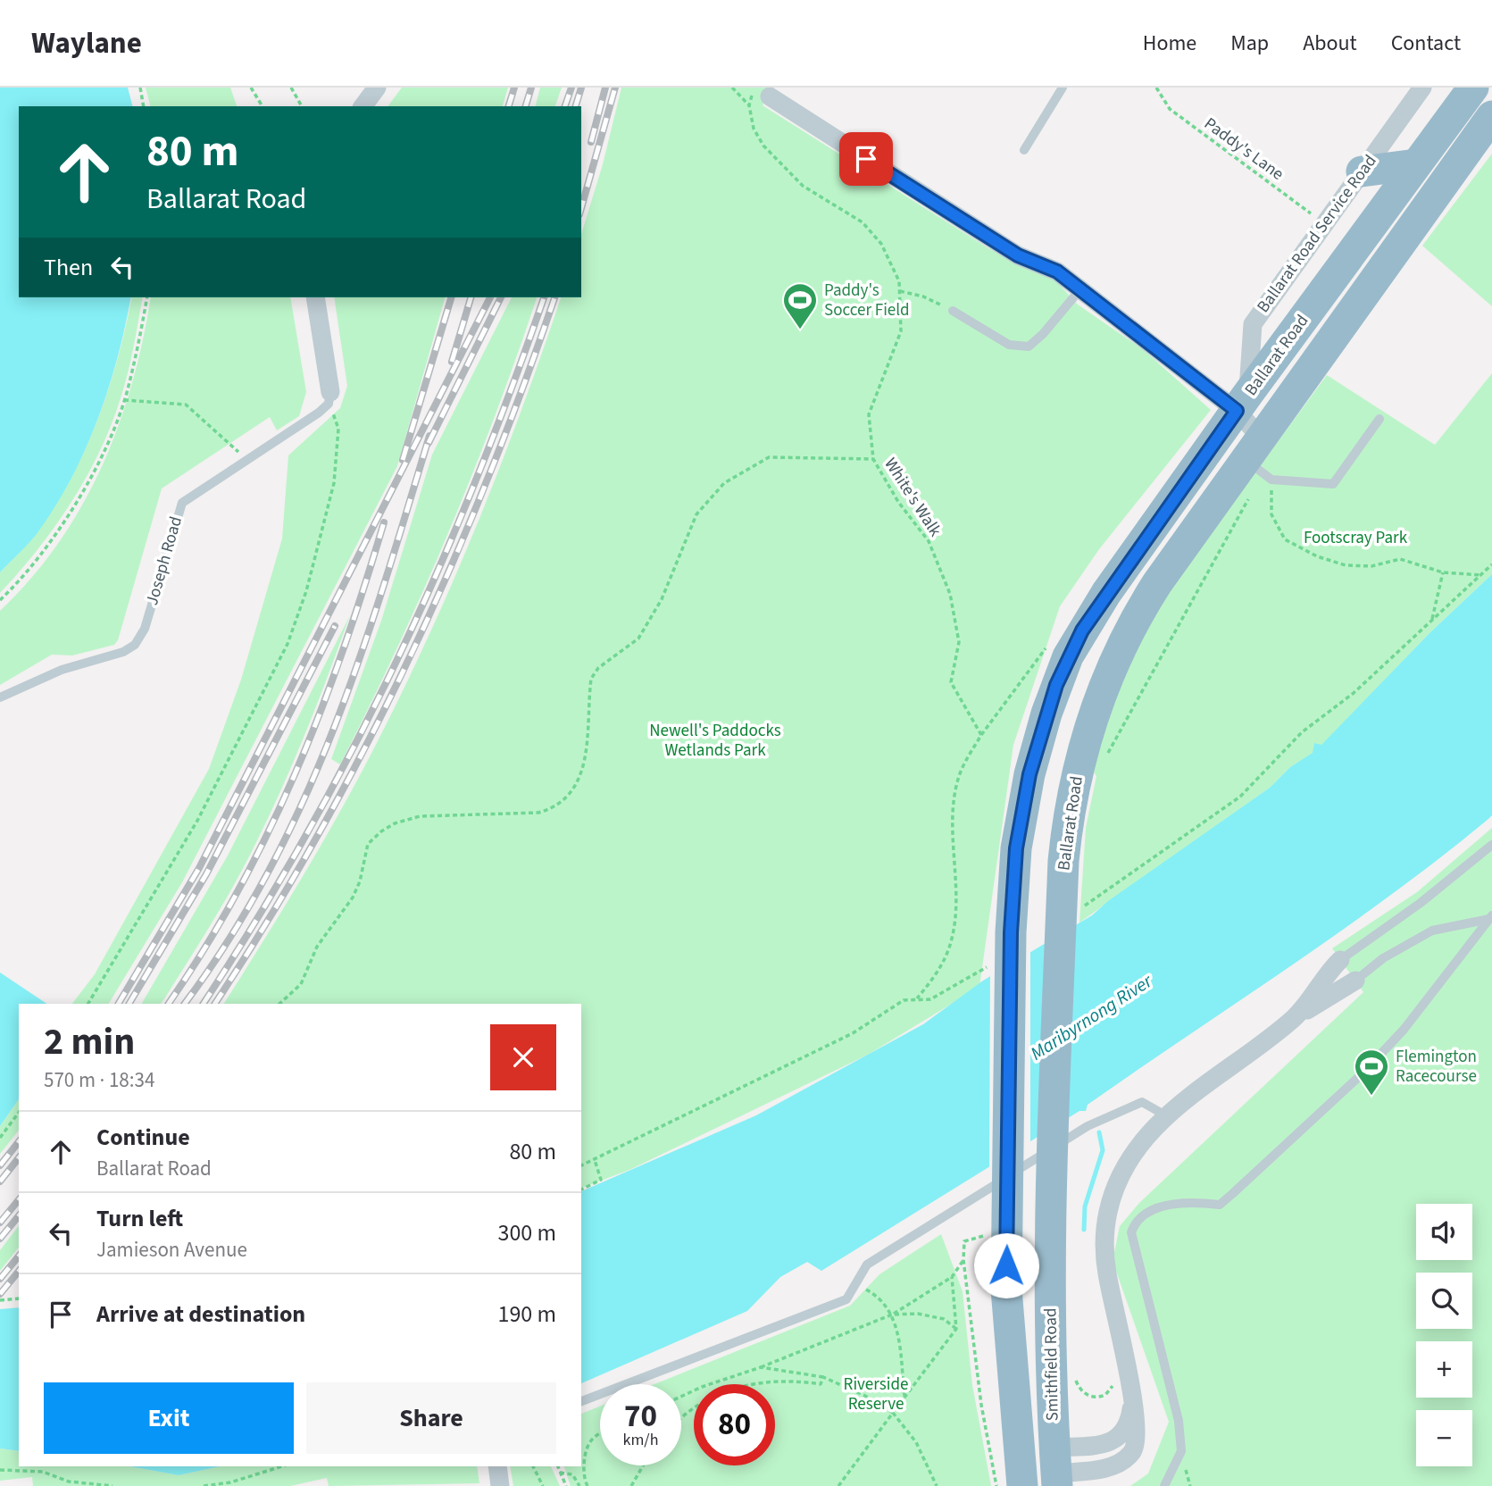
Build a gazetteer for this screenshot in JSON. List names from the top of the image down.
{
  "streets": {
    "highway": ["Ballarat Road", "Smithfield Road"],
    "street": ["Ballarat Road Service Road", "Joseph Road"],
    "path": ["Paddy's Lane", "White's Walk"]
  },
  "crossings": [
    ["Paddy's Lane", "Ballarat Road Service Road"],
    ["Ballarat Road Service Road", "Ballarat Road"],
    ["Ballarat Road", "Smithfield Road"]
  ],
  "water": ["Maribyrnong River"],
  "parks": ["Footscray Park", "Newell's Paddocks Wetlands Park", "Riverside Reserve"],
  "places": {
    "sports": ["Paddy's Soccer Field", "Flemington Racecourse"]
  },
  "page": {
    "header": "Waylane",
    "nav": [
      "Home",
      "Map",
      "About",
      "Contact"
    ],
    "turn": ["80 m", "Ballarat Road"],
    "then": "Then",
    "heading": ["2 min", "570 m · 18:34"],
    "list": [
      {
        "name": "Continue",
        "note": "Ballarat Road",
        "value": "80 m"
      },
      {
        "name": "Turn left",
        "note": "Jamieson Avenue",
        "value": "300 m"
      },
      {
        "name": "Arrive at destination",
        "value": "190 m"
      }
    ],
    "map_buttons": ["+", "−"],
    "buttons": ["Exit", "Share"],
    "speed": "70 km/h",
    "limit": "80"
  }
}
